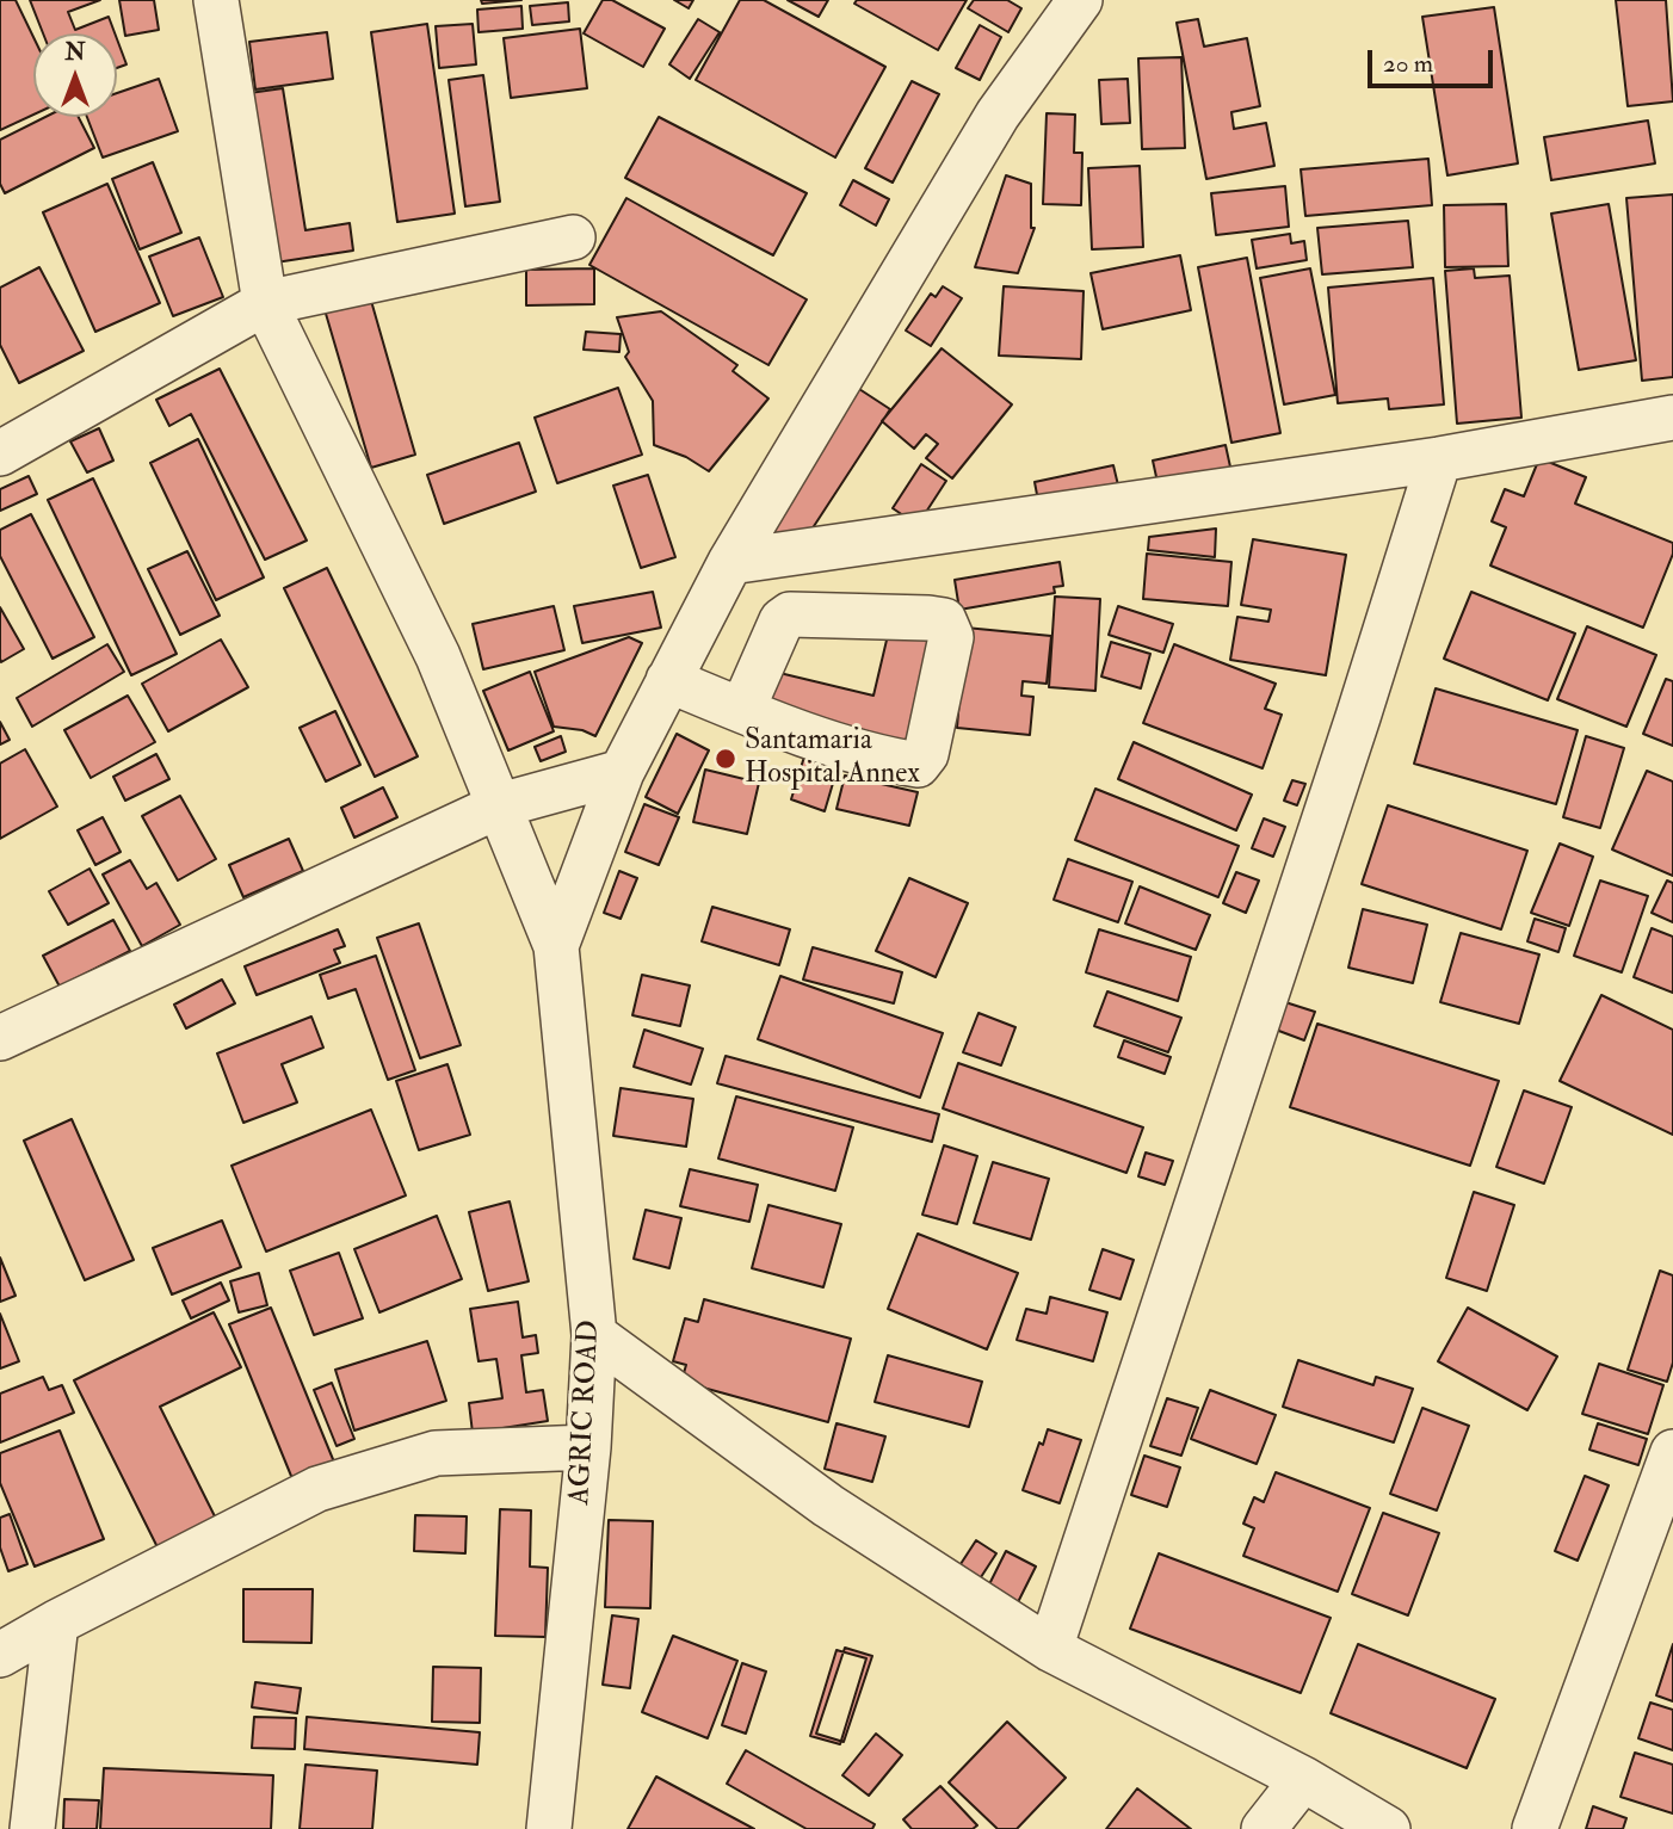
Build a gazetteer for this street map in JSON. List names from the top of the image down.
{
  "streets": {
    "street": ["AGRIC ROAD"]
  },
  "places": ["Santamaria Hospital Annex"],
  "scale_bar": "20 m",
  "north": "top"
}
